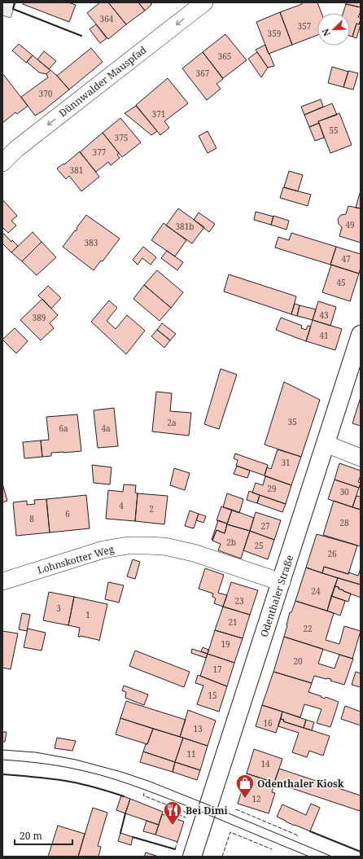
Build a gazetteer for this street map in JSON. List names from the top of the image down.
{
  "streets": {
    "main road": ["Odenthaler Straße"],
    "street": ["Dünnwalder Mauspfad", "Lohnskotter Weg"]
  },
  "crossings": [
    ["Lohnskotter Weg", "Odenthaler Straße"]
  ],
  "one_way": ["Dünnwalder Mauspfad"],
  "places": {
    "shop": ["Odenthaler Kiosk"],
    "restaurant": ["Bei Dimi"]
  },
  "house_numbers": [
    "364",
    "357",
    "359",
    "365",
    "367",
    "370",
    "371",
    "55",
    "375",
    "377",
    "381",
    "49",
    "381b",
    "383",
    "47",
    "45",
    "43",
    "389",
    "41",
    "35",
    "2a",
    "6a",
    "4a",
    "31",
    "29",
    "30",
    "4",
    "2",
    "6",
    "8",
    "28",
    "27",
    "2b",
    "25",
    "26",
    "24",
    "23",
    "3",
    "1",
    "21",
    "22",
    "19",
    "20",
    "17",
    "15",
    "16",
    "13",
    "11",
    "14",
    "12"
  ],
  "scale_bar": "20 m",
  "north": "bottom left"
}
